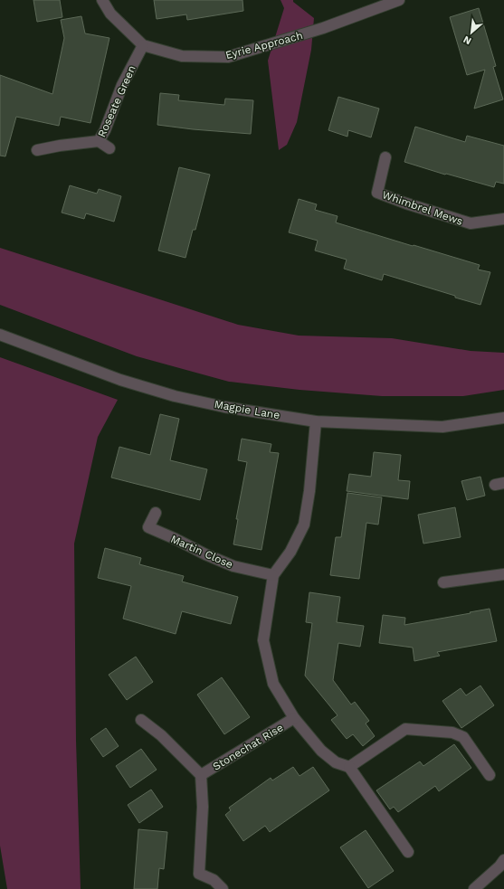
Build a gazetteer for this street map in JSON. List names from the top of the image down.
{
  "streets": {
    "street": [
      "Eyrie Approach",
      "Roseate Green",
      "Whimbrel Mews",
      "Magpie Lane",
      "Martin Close",
      "Stonechat Rise"
    ]
  },
  "crossings": [
    ["Eyrie Approach", "Roseate Green"]
  ],
  "north": "bottom left"
}
